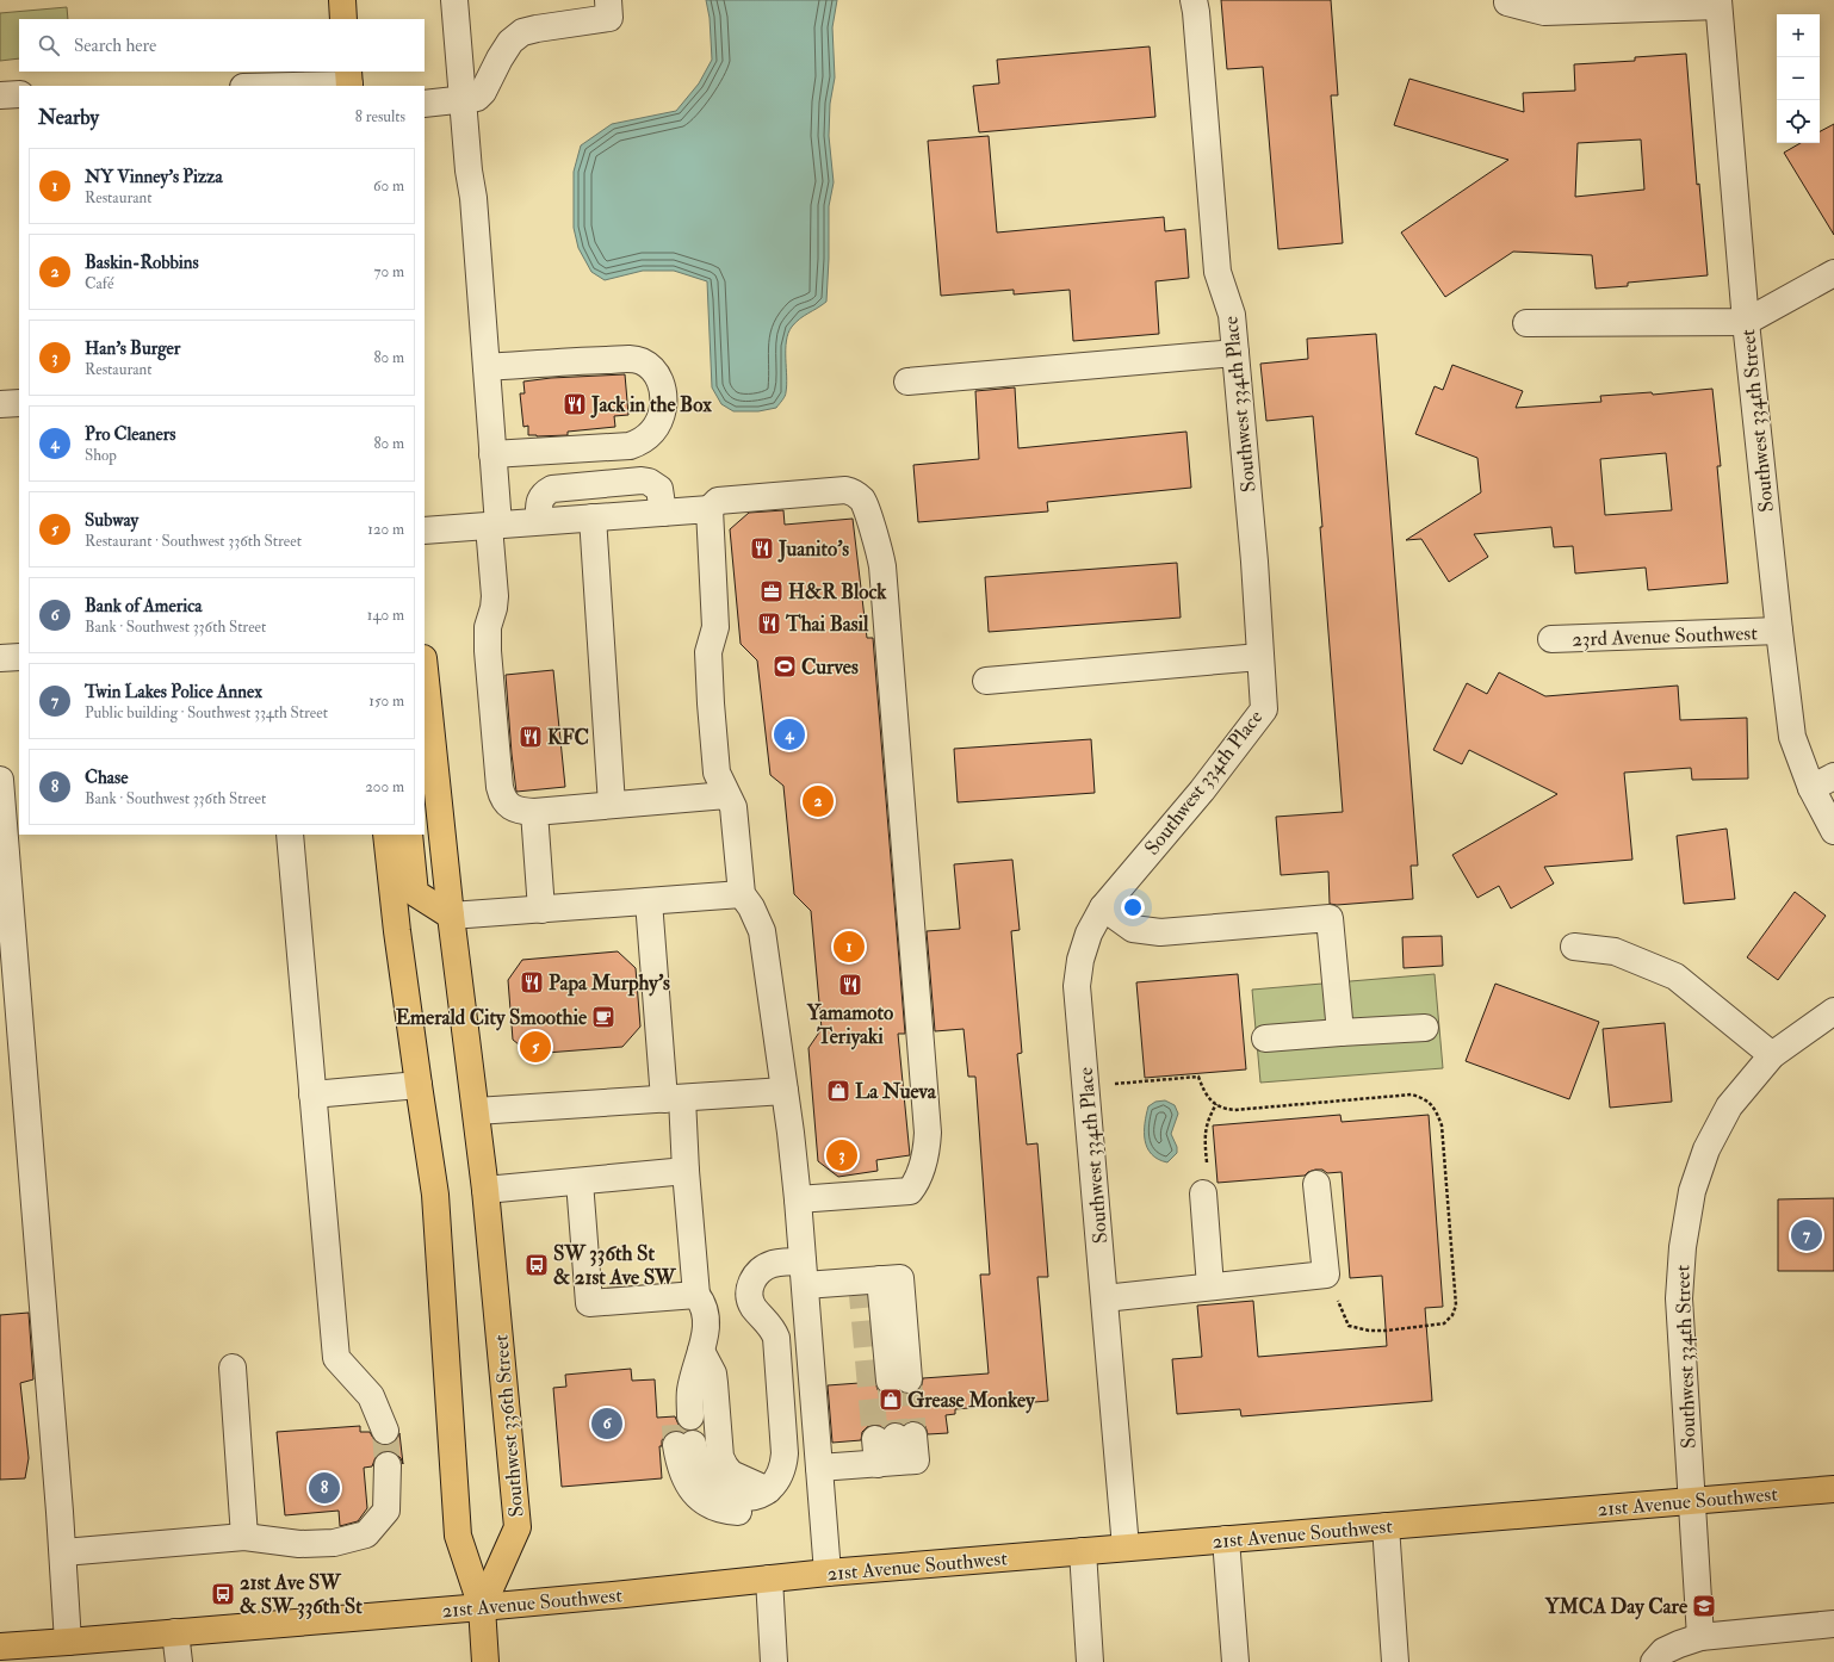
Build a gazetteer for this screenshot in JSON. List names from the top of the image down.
{
  "streets": {
    "main road": ["Southwest 336th Street", "21st Avenue Southwest"],
    "street": ["Southwest 334th Place", "Southwest 334th Street", "23rd Avenue Southwest"]
  },
  "crossings": [
    ["Southwest 334th Place", "21st Avenue Southwest"],
    ["Southwest 334th Street", "23rd Avenue Southwest"],
    ["Southwest 334th Street", "21st Avenue Southwest"],
    ["Southwest 336th Street", "21st Avenue Southwest"]
  ],
  "places": {
    "restaurant": [
      "Jack in the Box",
      "Juanito's",
      "Thai Basil",
      "KFC",
      "Papa Murphy's",
      "Yamamoto Teriyaki"
    ],
    "office": ["H&R Block"],
    "sports": ["Curves"],
    "cafe": ["Emerald City Smoothie"],
    "shop": ["La Nueva", "Grease Monkey"],
    "bus stop": ["SW 336th St & 21st Ave SW", "21st Ave SW & SW 336th St"],
    "school or university": ["YMCA Day Care"]
  },
  "page": {
    "map_buttons": ["+", "−"],
    "search": "Search here",
    "heading": ["Nearby", "8 results"],
    "list": [
      {
        "mark": "1",
        "name": "NY Vinney’s Pizza",
        "note": "Restaurant",
        "value": "60 m"
      },
      {
        "mark": "2",
        "name": "Baskin-Robbins",
        "note": "Café",
        "value": "70 m"
      },
      {
        "mark": "3",
        "name": "Han’s Burger",
        "note": "Restaurant",
        "value": "80 m"
      },
      {
        "mark": "4",
        "name": "Pro Cleaners",
        "note": "Shop",
        "value": "80 m"
      },
      {
        "mark": "5",
        "name": "Subway",
        "note": "Restaurant · Southwest 336th Street",
        "value": "120 m"
      },
      {
        "mark": "6",
        "name": "Bank of America",
        "note": "Bank · Southwest 336th Street",
        "value": "140 m"
      },
      {
        "mark": "7",
        "name": "Twin Lakes Police Annex",
        "note": "Public building · Southwest 334th Street",
        "value": "150 m"
      },
      {
        "mark": "8",
        "name": "Chase",
        "note": "Bank · Southwest 336th Street",
        "value": "200 m"
      }
    ],
    "pins": [
      "4",
      "2",
      "1",
      "5",
      "3",
      "7",
      "6",
      "8"
    ]
  }
}
